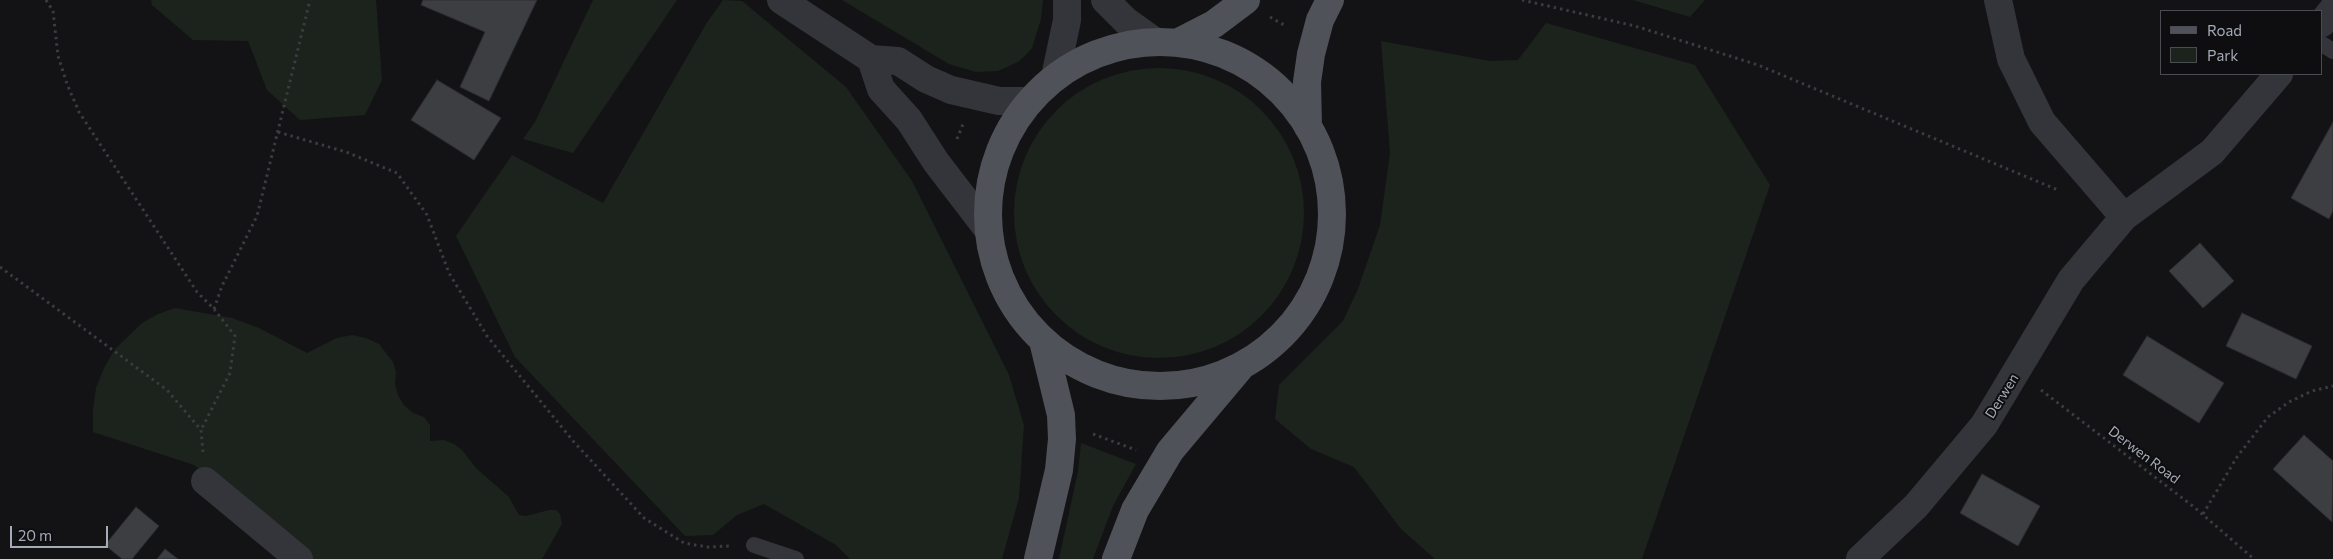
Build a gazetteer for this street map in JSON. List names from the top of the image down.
{
  "streets": {
    "street": ["Derwen"],
    "path": ["Derwen Road"]
  },
  "crossings": [
    ["Derwen", "Derwen Road"]
  ],
  "legend": ["Road", "Park"],
  "scale_bar": "20 m"
}
